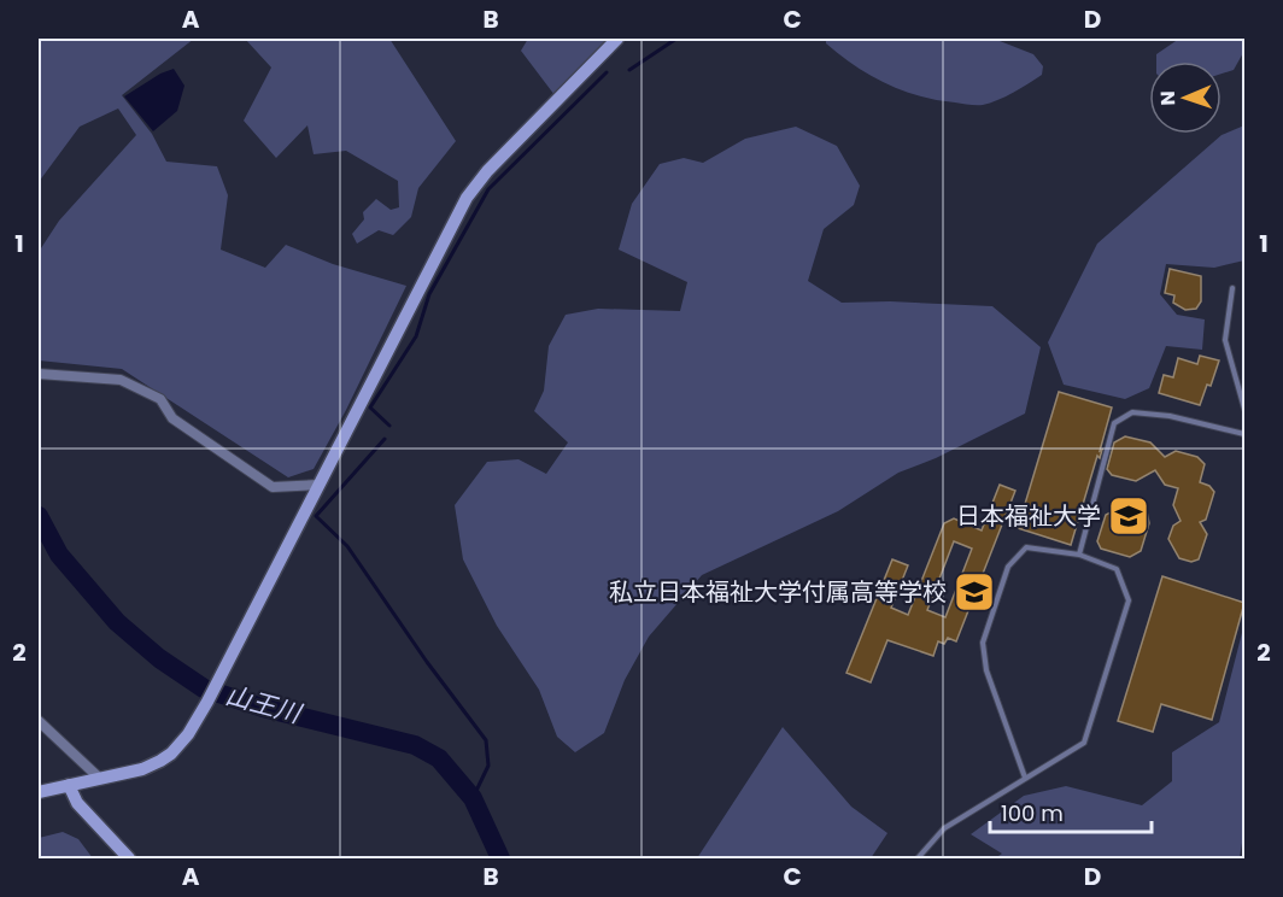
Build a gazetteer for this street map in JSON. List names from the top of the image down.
{
  "water": ["山王川"],
  "places": {
    "school or university": ["日本福祉大学", "私立日本福祉大学付属高等学校"]
  },
  "scale_bar": "100 m",
  "north": "left",
  "grid": {
    "columns": [
      "A",
      "B",
      "C",
      "D"
    ],
    "rows": ["1", "2"]
  }
}
